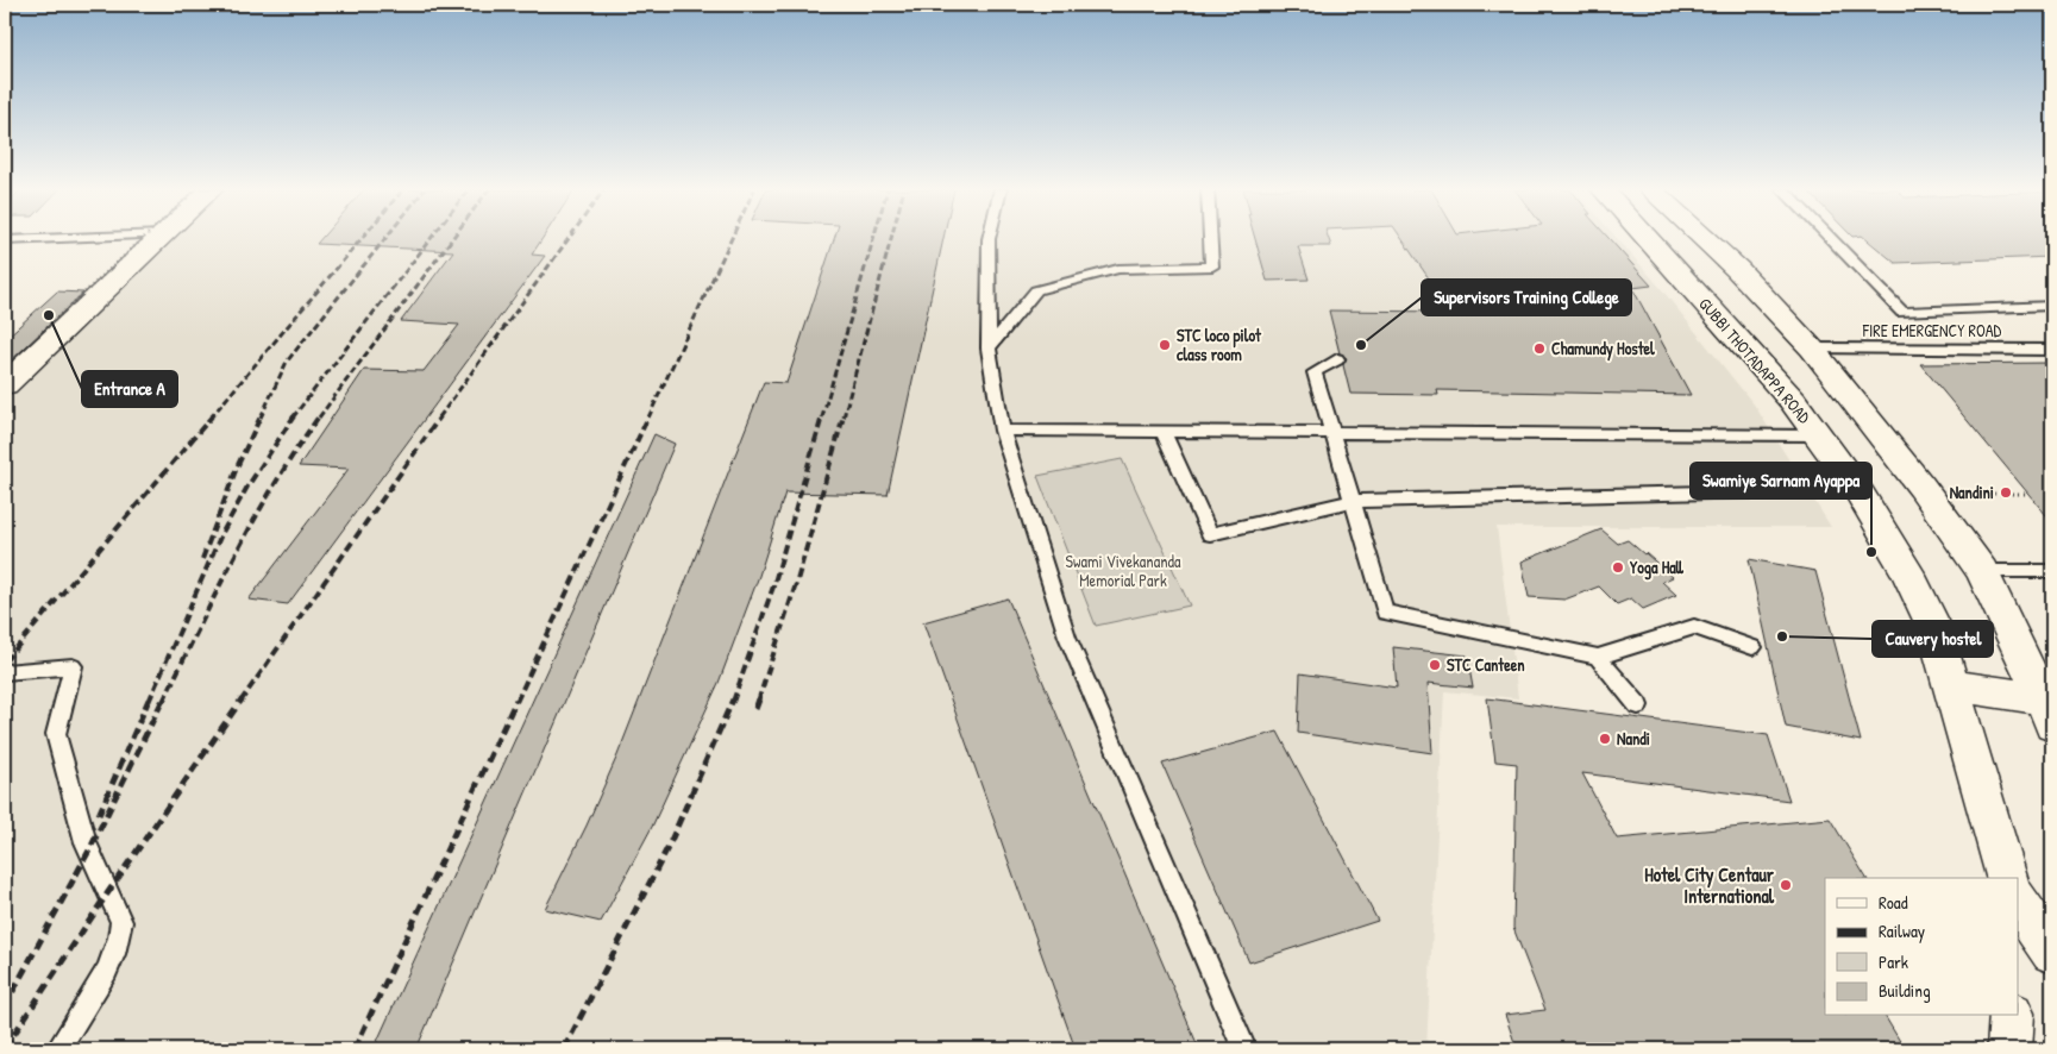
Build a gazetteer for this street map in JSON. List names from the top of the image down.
{
  "streets": {
    "main road": ["GUBBI THOTADAPPA ROAD"],
    "lane": ["FIRE EMERGENCY ROAD"]
  },
  "parks": ["Swami Vivekananda Memorial Park"],
  "places": [
    "Entrance A",
    "STC loco pilot class room",
    "Supervisors Training College",
    "Chamundy Hostel",
    "Nandini",
    "Swamiye Sarnam Ayappa",
    "Yoga Hall",
    "Cauvery hostel",
    "STC Canteen",
    "Nandi",
    "Hotel City Centaur International"
  ],
  "legend": [
    "Road",
    "Railway",
    "Park",
    "Building"
  ]
}
